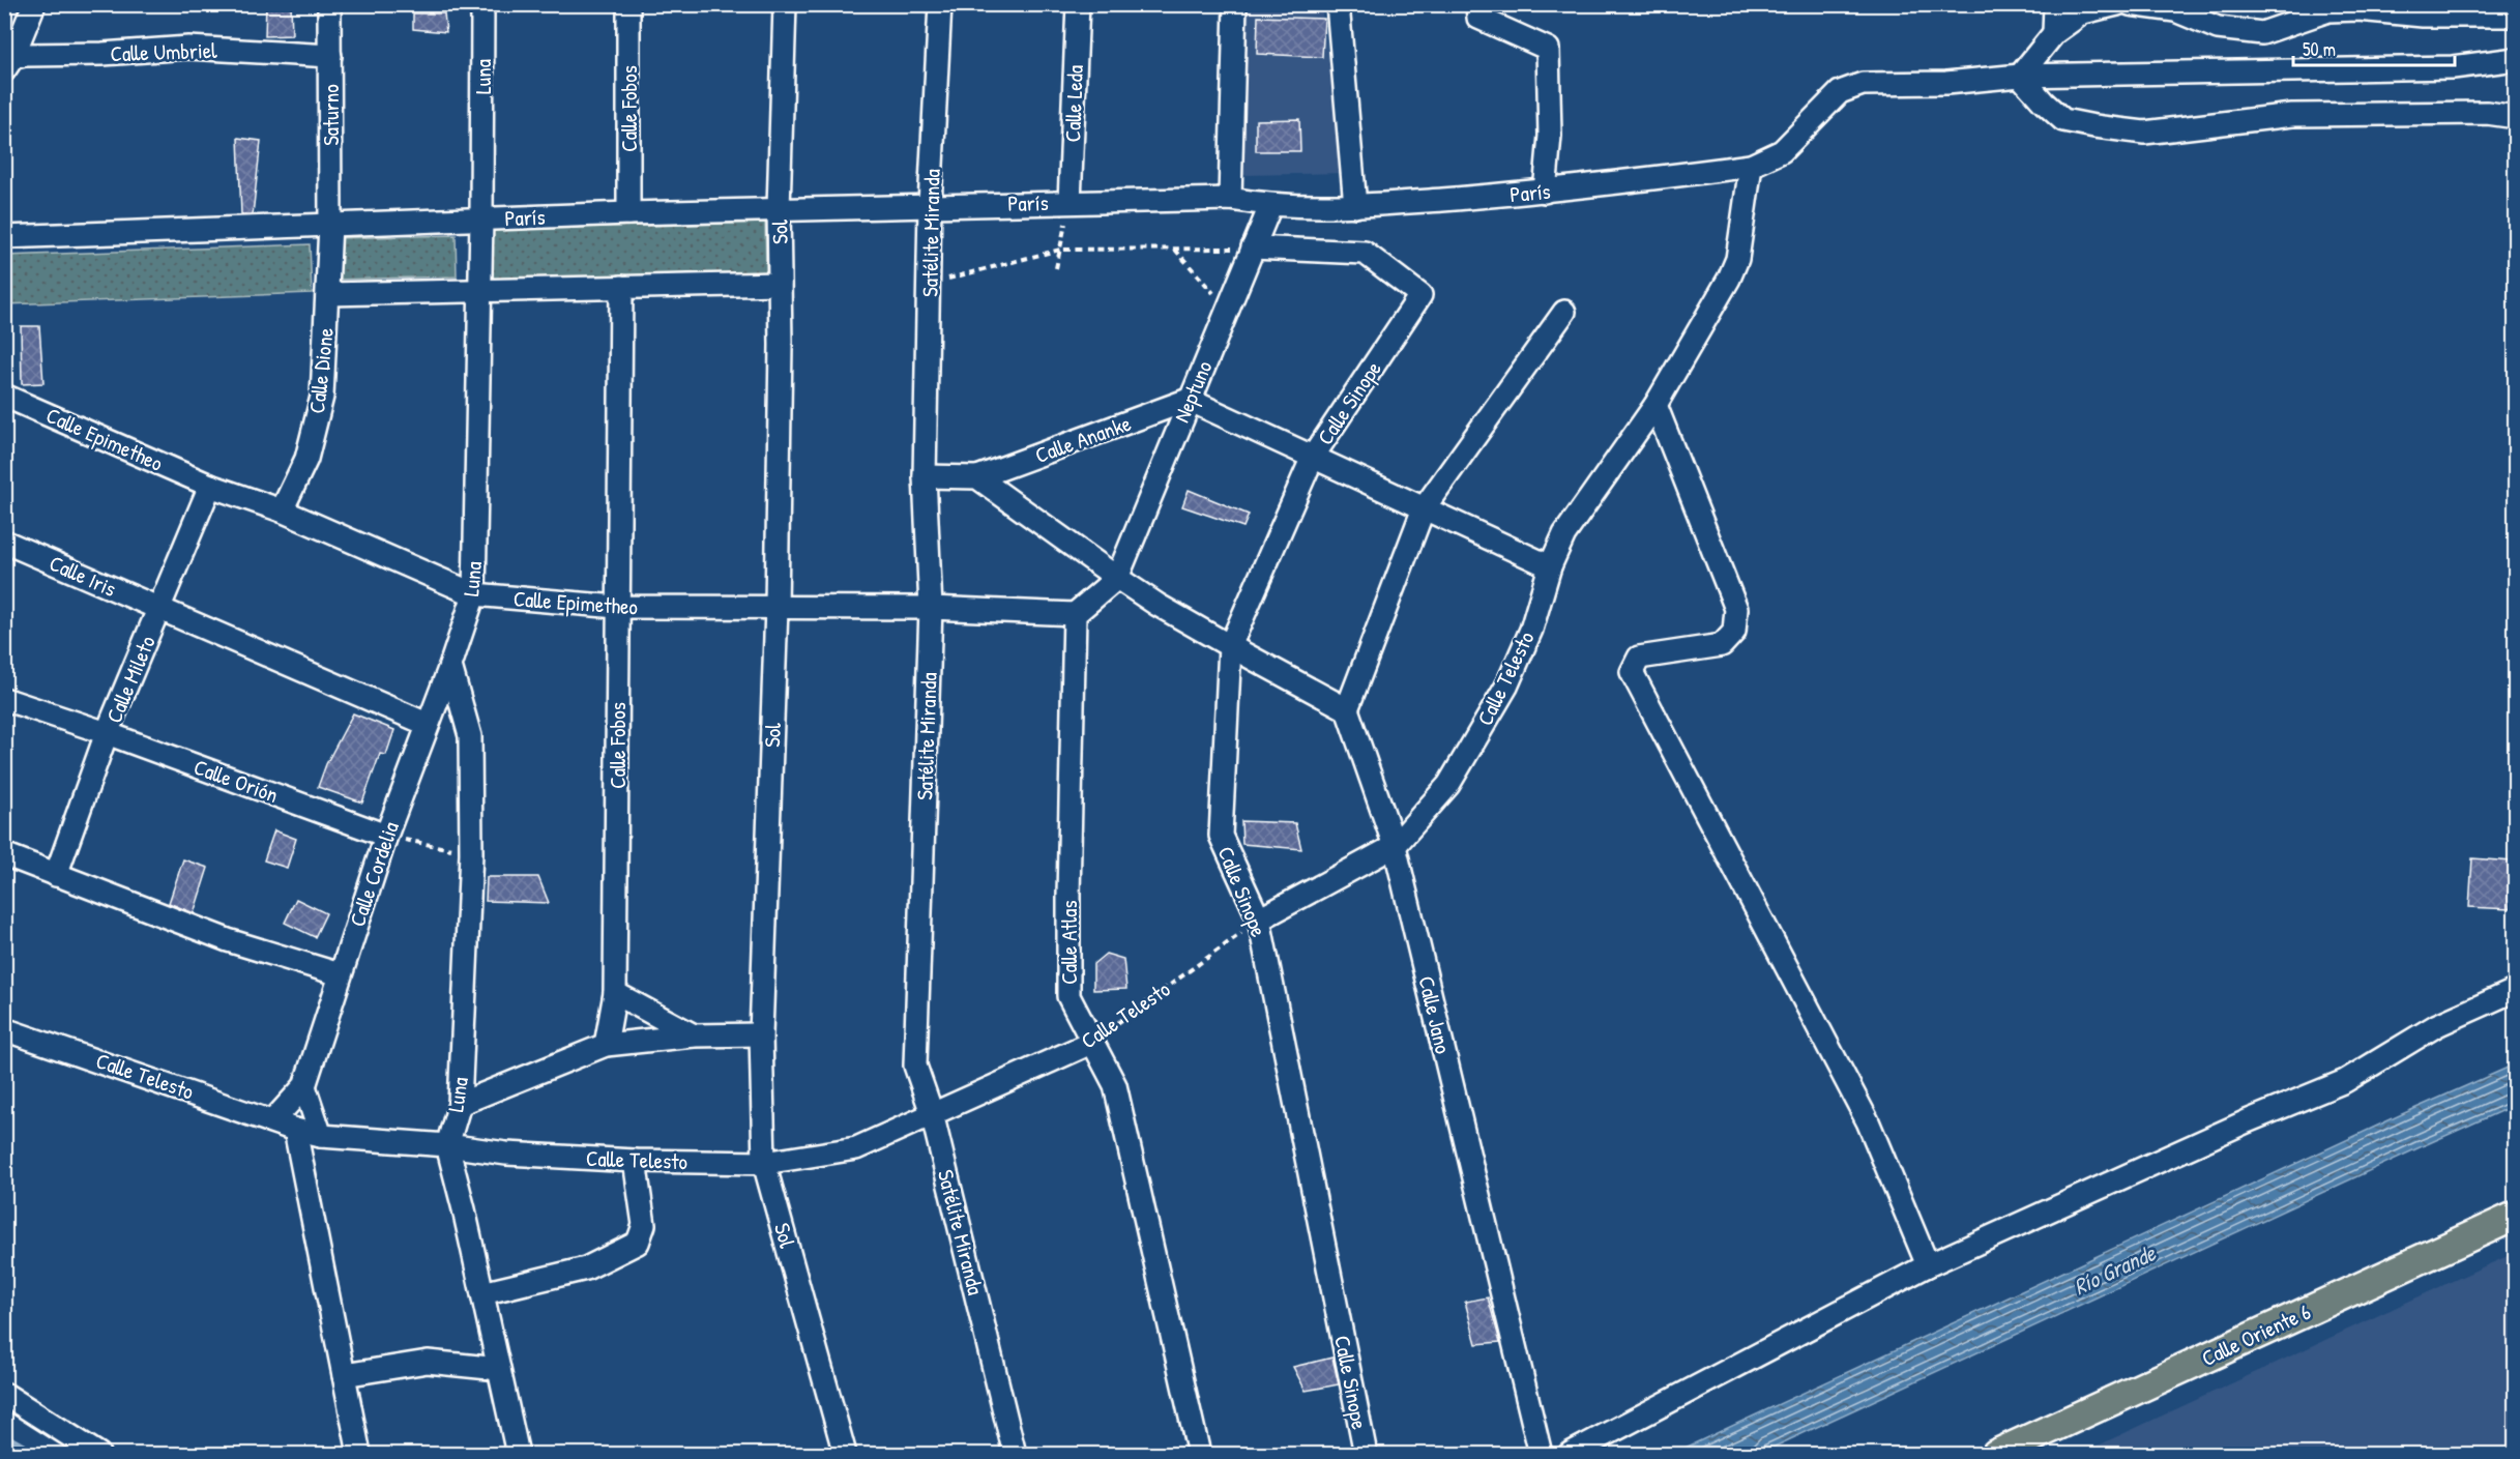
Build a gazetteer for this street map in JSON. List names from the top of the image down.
{
  "streets": {
    "main road": ["Calle Oriente 6"],
    "street": [
      "Calle Umbriel",
      "Luna",
      "Calle Leda",
      "Calle Fobos",
      "Saturno",
      "París",
      "Sol",
      "Satélite Miranda",
      "Calle Dione",
      "Neptuno",
      "Calle Sinope",
      "Calle Epimetheo",
      "Calle Ananke",
      "Calle Iris",
      "Calle Telesto",
      "Calle Mileto",
      "Calle Orión",
      "Calle Cordelia",
      "Calle Atlas",
      "Calle Jano"
    ]
  },
  "crossings": [
    ["Calle Umbriel", "Saturno"],
    ["Luna", "París"],
    ["Luna", "Calle Epimetheo"],
    ["Luna", "Calle Telesto"],
    ["Luna", "Calle Cordelia"],
    ["Calle Leda", "París"],
    ["Calle Fobos", "París"],
    ["Calle Fobos", "Calle Epimetheo"],
    ["Saturno", "París"],
    ["Saturno", "Calle Dione"],
    ["París", "Sol"],
    ["París", "Satélite Miranda"],
    ["París", "Calle Dione"],
    ["París", "Neptuno"],
    ["París", "Calle Telesto"],
    ["Sol", "Calle Epimetheo"],
    ["Sol", "Calle Telesto"],
    ["Satélite Miranda", "Calle Epimetheo"],
    ["Satélite Miranda", "Calle Telesto"],
    ["Calle Dione", "Calle Epimetheo"],
    ["Neptuno", "Calle Sinope"],
    ["Neptuno", "Calle Ananke"],
    ["Calle Sinope", "Calle Telesto"],
    ["Calle Epimetheo", "Calle Mileto"],
    ["Calle Epimetheo", "Calle Atlas"],
    ["Calle Iris", "Calle Mileto"],
    ["Calle Iris", "Calle Cordelia"],
    ["Calle Telesto", "Calle Cordelia"],
    ["Calle Telesto", "Calle Atlas"],
    ["Calle Telesto", "Calle Jano"],
    ["Calle Mileto", "Calle Orión"],
    ["Calle Orión", "Calle Cordelia"]
  ],
  "water": ["Río Grande"],
  "scale_bar": "50 m"
}
